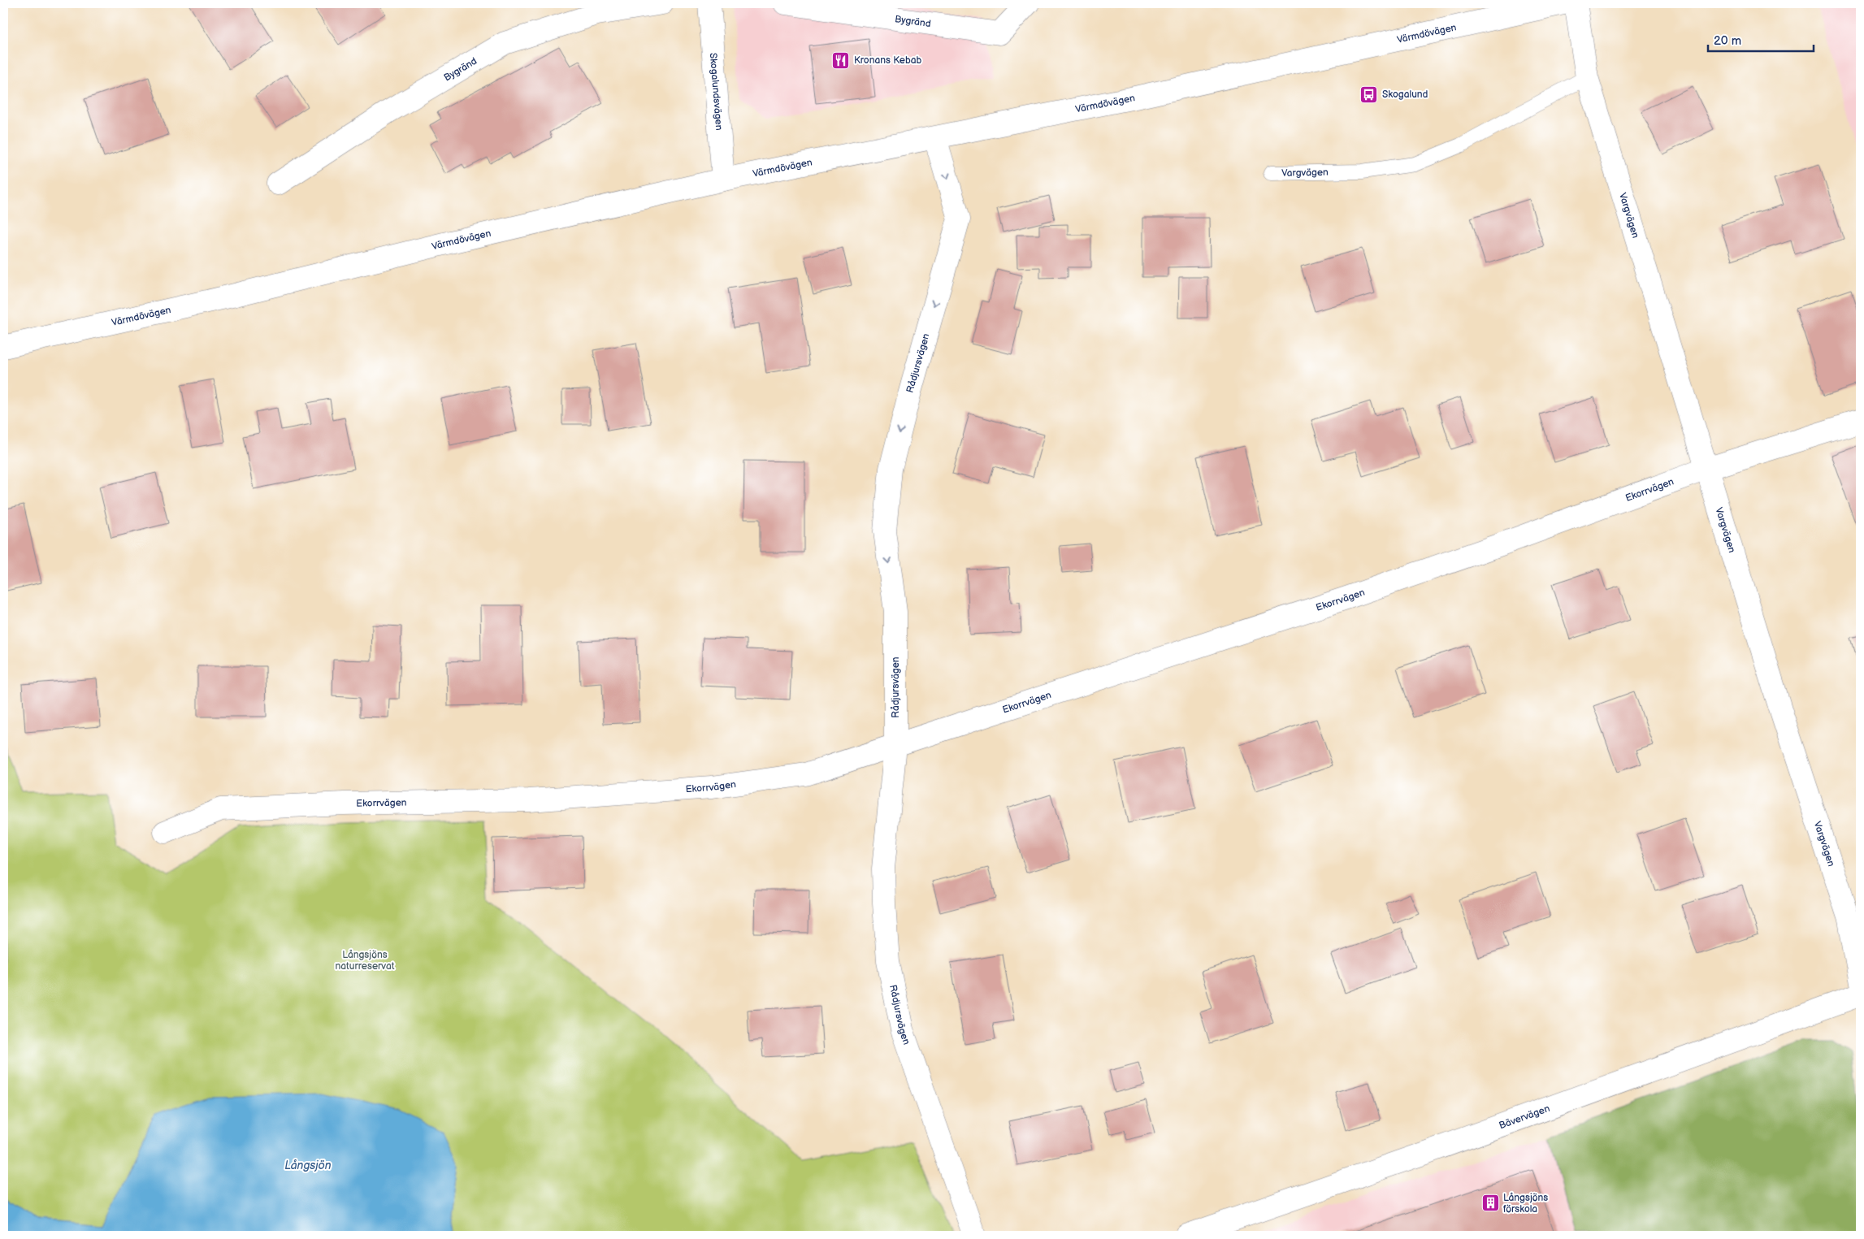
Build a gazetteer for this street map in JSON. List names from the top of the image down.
{
  "streets": {
    "street": [
      "Bygränd",
      "Värmdövägen",
      "Skogalundsvägen",
      "Vargvägen",
      "Rådjursvägen",
      "Ekorrvägen",
      "Bävervägen"
    ]
  },
  "crossings": [
    ["Värmdövägen", "Skogalundsvägen"],
    ["Värmdövägen", "Rådjursvägen"],
    ["Vargvägen", "Ekorrvägen"],
    ["Rådjursvägen", "Ekorrvägen"]
  ],
  "one_way": ["Rådjursvägen"],
  "water": ["Långsjön"],
  "parks": ["Långsjöns naturreservat"],
  "places": {
    "restaurant": ["Kronans Kebab"],
    "bus stop": ["Skogalund"],
    "building": ["Långsjöns förskola"]
  },
  "scale_bar": "20 m"
}
